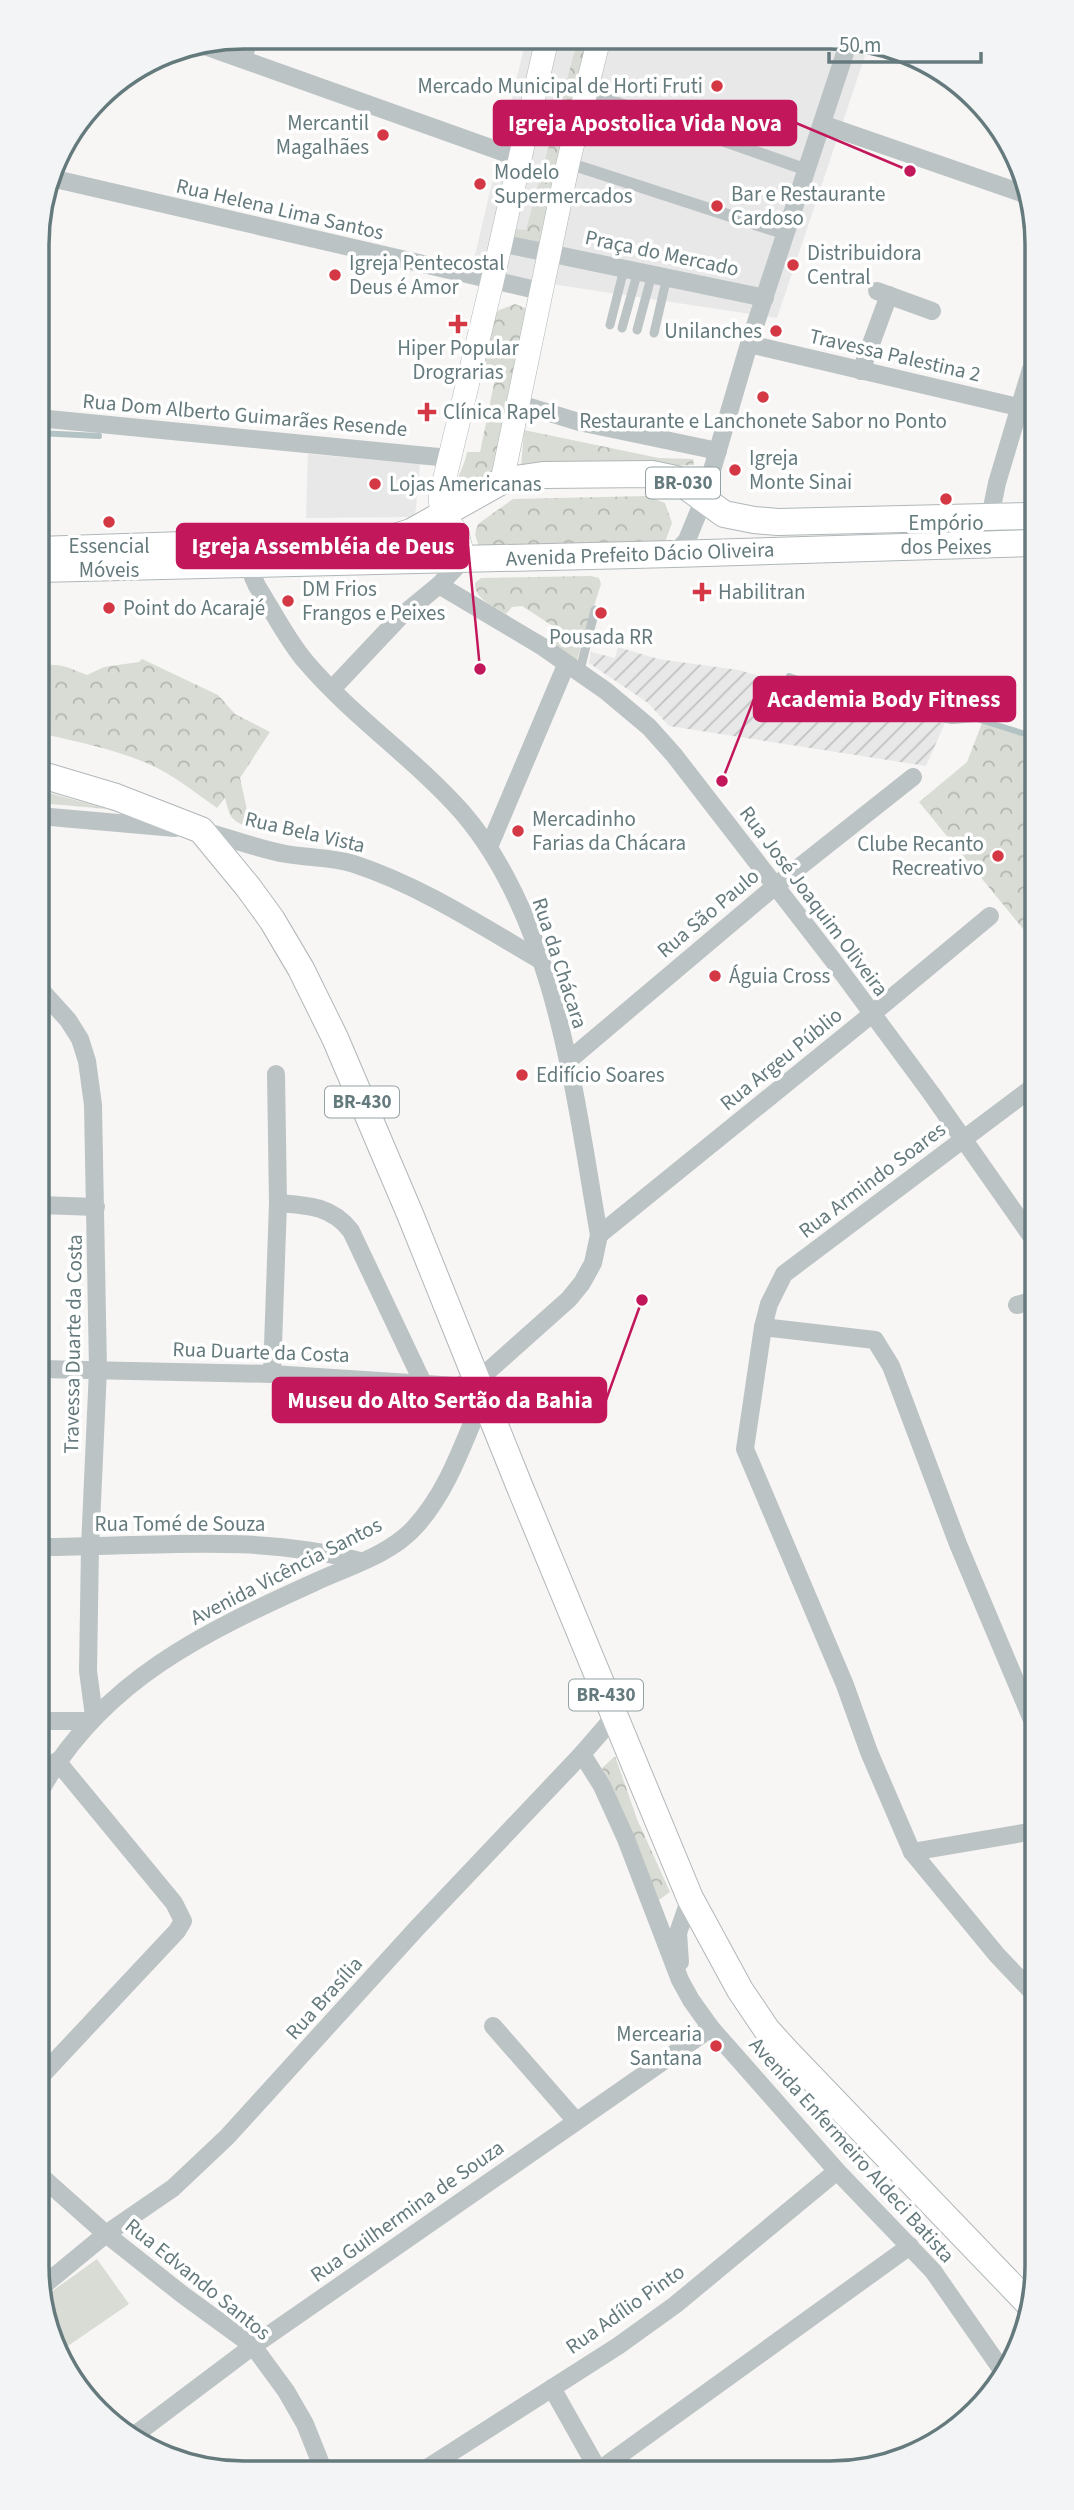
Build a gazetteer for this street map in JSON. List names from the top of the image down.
{
  "streets": {
    "main road": ["BR-030", "Avenida Prefeito Dácio Oliveira", "BR-430"],
    "street": [
      "Rua Helena Lima Santos",
      "Praça do Mercado",
      "Travessa Palestina 2",
      "Rua Dom Alberto Guimarães Resende",
      "Rua Bela Vista",
      "Rua José Joaquim Oliveira",
      "Rua São Paulo",
      "Rua da Chácara",
      "Rua Argeu Públio",
      "Rua Armindo Soares",
      "Travessa Duarte da Costa",
      "Rua Duarte da Costa",
      "Rua Tomé de Souza",
      "Avenida Vicência Santos",
      "Rua Brasília",
      "Avenida Enfermeiro Aldeci Batista",
      "Rua Guilhermina de Souza",
      "Rua Edvando Santos",
      "Rua Adílio Pinto"
    ]
  },
  "crossings": [
    ["Avenida Prefeito Dácio Oliveira", "Rua da Chácara"],
    ["Rua Bela Vista", "Rua da Chácara"],
    ["Rua Bela Vista", "BR-430"],
    ["Rua José Joaquim Oliveira", "Rua São Paulo"],
    ["Rua José Joaquim Oliveira", "Rua Argeu Públio"],
    ["Rua José Joaquim Oliveira", "Rua Armindo Soares"],
    ["Rua São Paulo", "Rua da Chácara"],
    ["Rua da Chácara", "Rua Argeu Públio"],
    ["Rua da Chácara", "BR-430"],
    ["Rua da Chácara", "Rua Duarte da Costa"],
    ["Rua da Chácara", "Avenida Vicência Santos"],
    ["BR-430", "Rua Duarte da Costa"],
    ["BR-430", "Avenida Vicência Santos"],
    ["BR-430", "Rua Brasília"],
    ["Travessa Duarte da Costa", "Rua Duarte da Costa"],
    ["Travessa Duarte da Costa", "Rua Tomé de Souza"],
    ["Travessa Duarte da Costa", "Avenida Vicência Santos"],
    ["Rua Duarte da Costa", "Avenida Vicência Santos"],
    ["Rua Tomé de Souza", "Avenida Vicência Santos"],
    ["Rua Brasília", "Avenida Enfermeiro Aldeci Batista"],
    ["Rua Brasília", "Rua Edvando Santos"],
    ["Avenida Enfermeiro Aldeci Batista", "Rua Guilhermina de Souza"],
    ["Avenida Enfermeiro Aldeci Batista", "Rua Adílio Pinto"],
    ["Rua Guilhermina de Souza", "Rua Edvando Santos"]
  ],
  "places": {
    "other": [
      "Mercado Municipal de Horti Fruti",
      "Mercantil Magalhães",
      "Igreja Apostolica Vida Nova",
      "Modelo Supermercados",
      "Bar e Restaurante Cardoso",
      "Distribuidora Central",
      "Igreja Pentecostal Deus é Amor",
      "Unilanches",
      "Restaurante e Lanchonete Sabor no Ponto",
      "Igreja Monte Sinai",
      "Lojas Americanas",
      "Empório dos Peixes",
      "Essencial Móveis",
      "DM Frios Frangos e Peixes",
      "Point do Acarajé",
      "Pousada RR",
      "Igreja Assembléia de Deus",
      "Academia Body Fitness",
      "Mercadinho Farias da Chácara",
      "Clube Recanto Recreativo",
      "Águia Cross",
      "Edifício Soares",
      "Museu do Alto Sertão da Bahia",
      "Mercearia Santana"
    ],
    "health": ["Hiper Popular Drograrias", "Clínica Rapel", "Habilitran"]
  },
  "scale_bar": "50 m"
}
